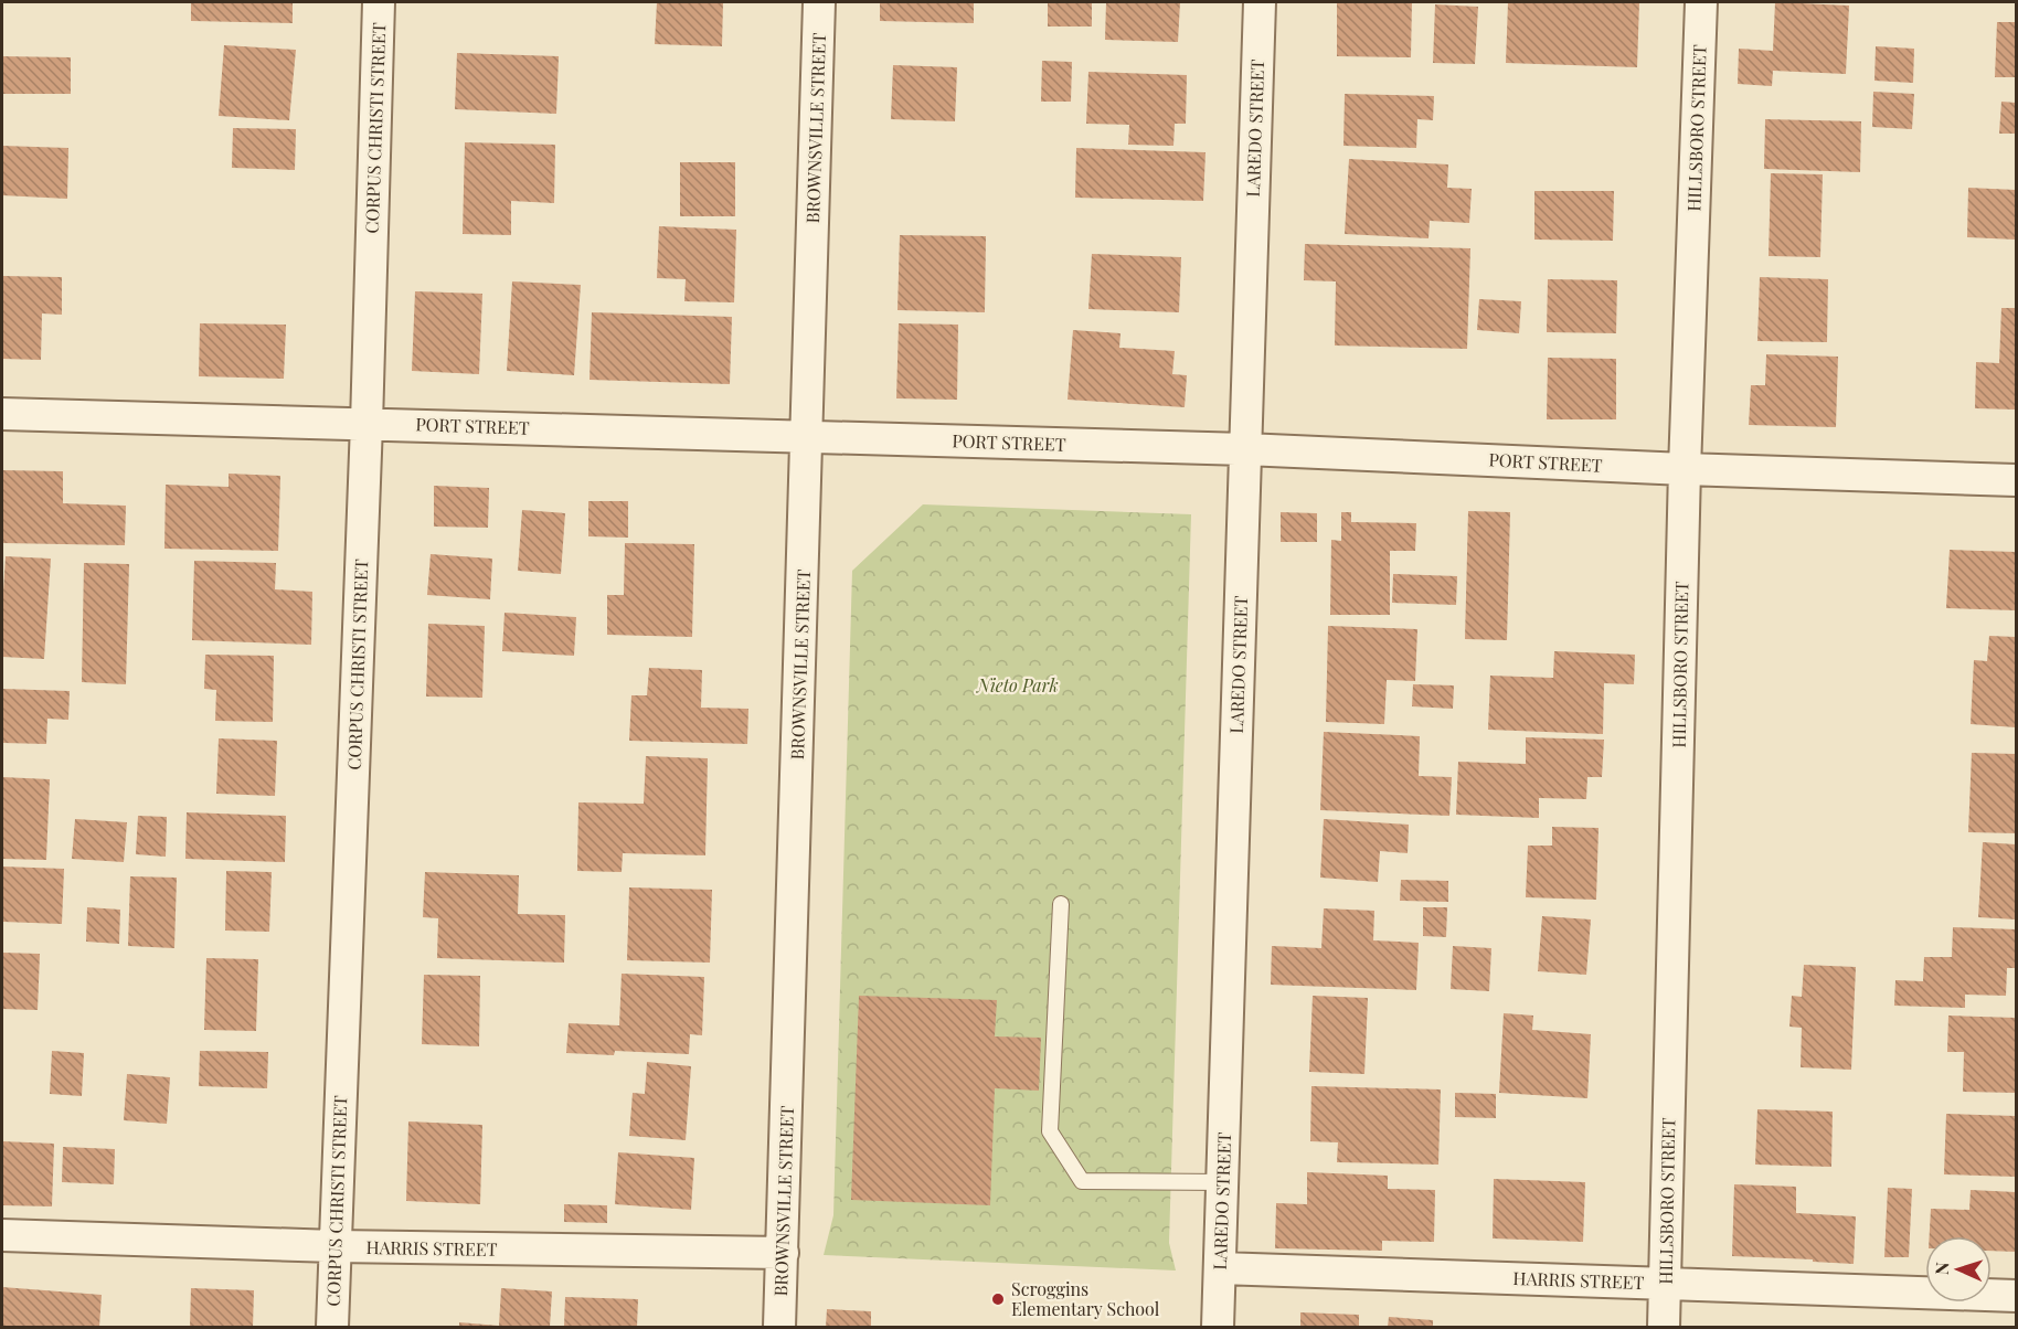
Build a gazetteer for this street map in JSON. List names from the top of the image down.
{
  "streets": {
    "street": [
      "CORPUS CHRISTI STREET",
      "BROWNSVILLE STREET",
      "LAREDO STREET",
      "HILLSBORO STREET",
      "PORT STREET",
      "HARRIS STREET"
    ]
  },
  "crossings": [
    ["CORPUS CHRISTI STREET", "PORT STREET"],
    ["CORPUS CHRISTI STREET", "HARRIS STREET"],
    ["BROWNSVILLE STREET", "PORT STREET"],
    ["BROWNSVILLE STREET", "HARRIS STREET"],
    ["LAREDO STREET", "PORT STREET"],
    ["LAREDO STREET", "HARRIS STREET"],
    ["HILLSBORO STREET", "PORT STREET"],
    ["HILLSBORO STREET", "HARRIS STREET"]
  ],
  "parks": ["Nieto Park"],
  "places": ["Scroggins Elementary School"],
  "north": "left"
}
